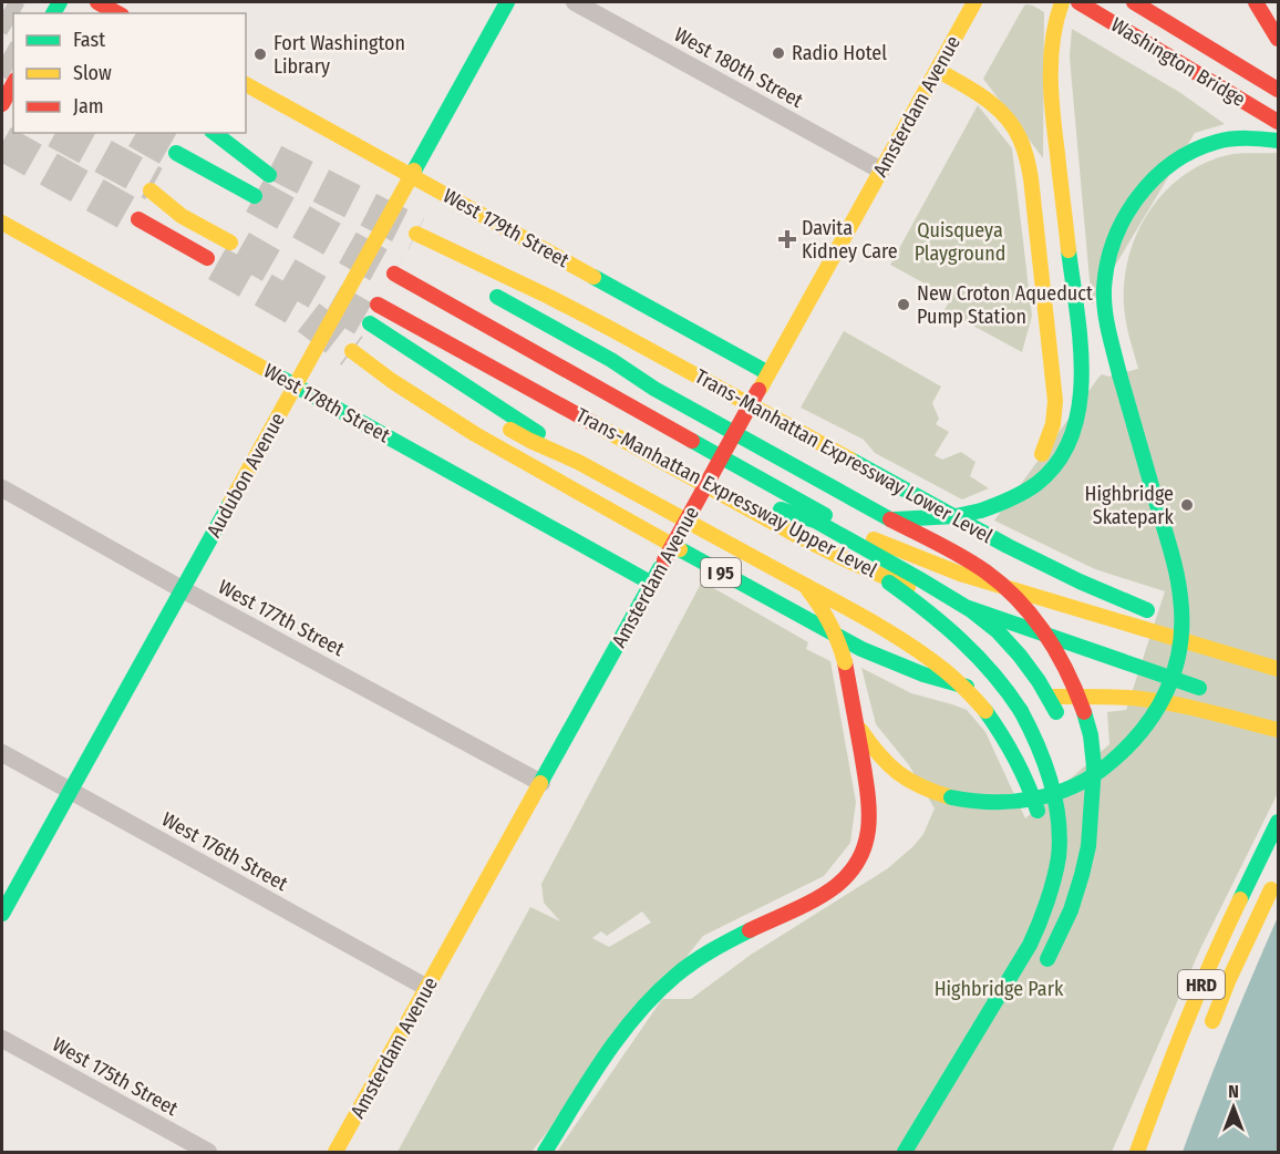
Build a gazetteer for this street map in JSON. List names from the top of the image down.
{
  "streets": {
    "main road": [
      "Washington Bridge",
      "Amsterdam Avenue",
      "West 179th Street",
      "West 178th Street",
      "Trans-Manhattan Expressway Lower Level",
      "Audubon Avenue",
      "Trans-Manhattan Expressway Upper Level",
      "I 95",
      "HRD"
    ],
    "street": [
      "West 180th Street",
      "West 177th Street",
      "West 176th Street",
      "West 175th Street"
    ]
  },
  "crossings": [
    ["West 180th Street", "Amsterdam Avenue"],
    ["Amsterdam Avenue", "West 179th Street"],
    ["Amsterdam Avenue", "West 178th Street"],
    ["Amsterdam Avenue", "West 177th Street"],
    ["Amsterdam Avenue", "West 176th Street"],
    ["West 179th Street", "Audubon Avenue"],
    ["West 178th Street", "Audubon Avenue"],
    ["Audubon Avenue", "West 177th Street"],
    ["Audubon Avenue", "West 176th Street"]
  ],
  "parks": ["Quisqueya Playground", "Highbridge Park"],
  "places": {
    "other": [
      "Radio Hotel",
      "Fort Washington Library",
      "New Croton Aqueduct Pump Station",
      "Highbridge Skatepark"
    ],
    "health": ["Davita Kidney Care"]
  },
  "legend": ["Fast", "Slow", "Jam"],
  "north": "top"
}
